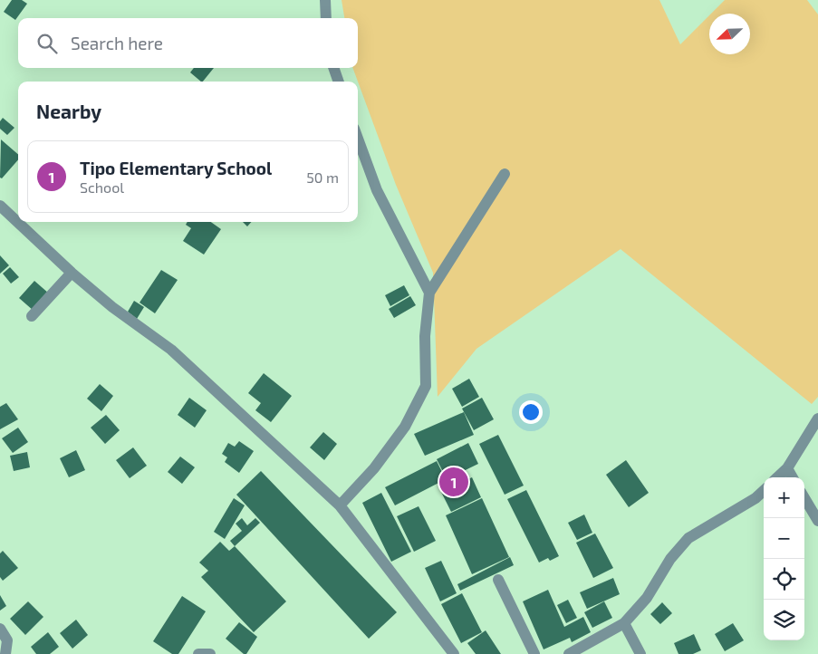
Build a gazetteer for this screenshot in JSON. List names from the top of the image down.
{
  "north": "bottom left",
  "page": {
    "search": "Search here",
    "heading": "Nearby",
    "list": [
      {
        "mark": "1",
        "name": "Tipo Elementary School",
        "note": "School",
        "value": "50 m"
      }
    ],
    "pins": "1",
    "map_buttons": ["+", "−"]
  }
}
